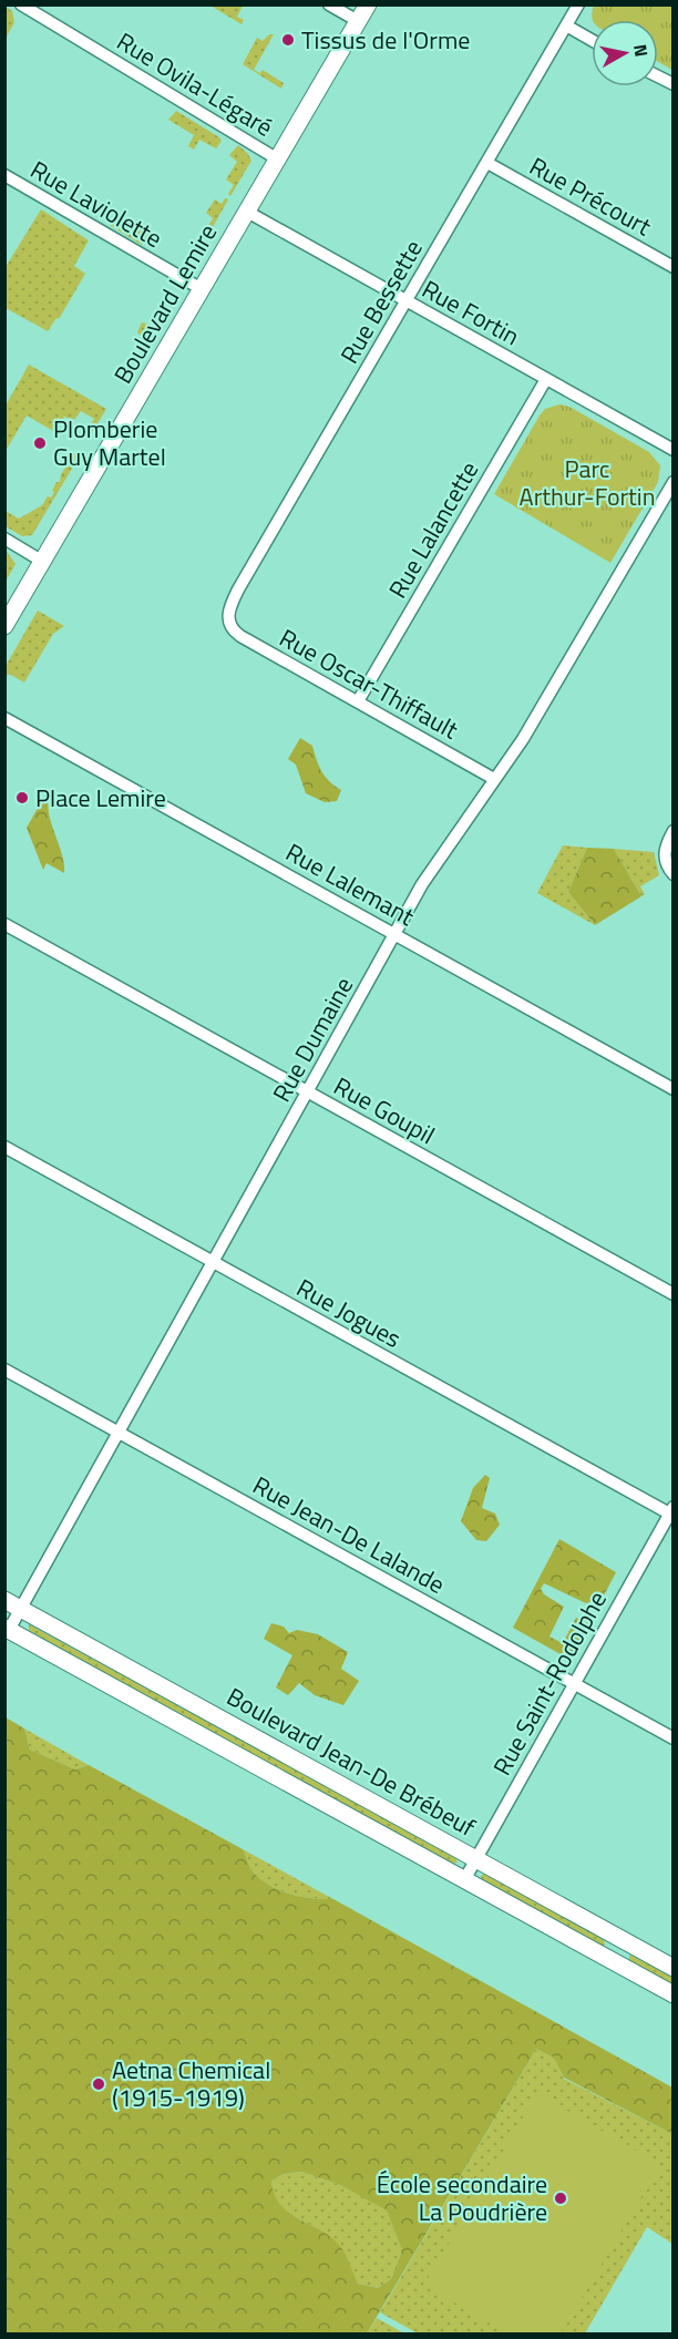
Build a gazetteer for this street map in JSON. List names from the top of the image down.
{
  "streets": {
    "main road": ["Boulevard Lemire", "Boulevard Jean-De Brébeuf"],
    "street": [
      "Rue Ovila-Légaré",
      "Rue Précourt",
      "Rue Laviolette",
      "Rue Bessette",
      "Rue Fortin",
      "Rue Lalancette",
      "Rue Oscar-Thiffault",
      "Rue Lalemant",
      "Rue Dumaine",
      "Rue Goupil",
      "Rue Jogues",
      "Rue Jean-De Lalande",
      "Rue Saint-Rodolphe"
    ]
  },
  "crossings": [
    ["Rue Ovila-Légaré", "Boulevard Lemire"],
    ["Rue Précourt", "Rue Bessette"],
    ["Rue Laviolette", "Boulevard Lemire"],
    ["Rue Bessette", "Rue Fortin"],
    ["Rue Bessette", "Rue Oscar-Thiffault"],
    ["Boulevard Lemire", "Rue Fortin"],
    ["Rue Fortin", "Rue Lalancette"],
    ["Rue Lalancette", "Rue Oscar-Thiffault"],
    ["Rue Oscar-Thiffault", "Rue Dumaine"],
    ["Rue Lalemant", "Rue Dumaine"],
    ["Rue Dumaine", "Rue Goupil"],
    ["Rue Dumaine", "Rue Jogues"],
    ["Rue Dumaine", "Rue Jean-De Lalande"],
    ["Rue Dumaine", "Boulevard Jean-De Brébeuf"],
    ["Rue Jogues", "Rue Saint-Rodolphe"],
    ["Rue Jean-De Lalande", "Rue Saint-Rodolphe"],
    ["Rue Saint-Rodolphe", "Boulevard Jean-De Brébeuf"]
  ],
  "parks": ["Parc Arthur-Fortin"],
  "places": [
    "Tissus de l'Orme",
    "Plomberie Guy Martel",
    "Place Lemire",
    "Aetna Chemical (1915-1919)",
    "École secondaire La Poudrière"
  ],
  "north": "right"
}
